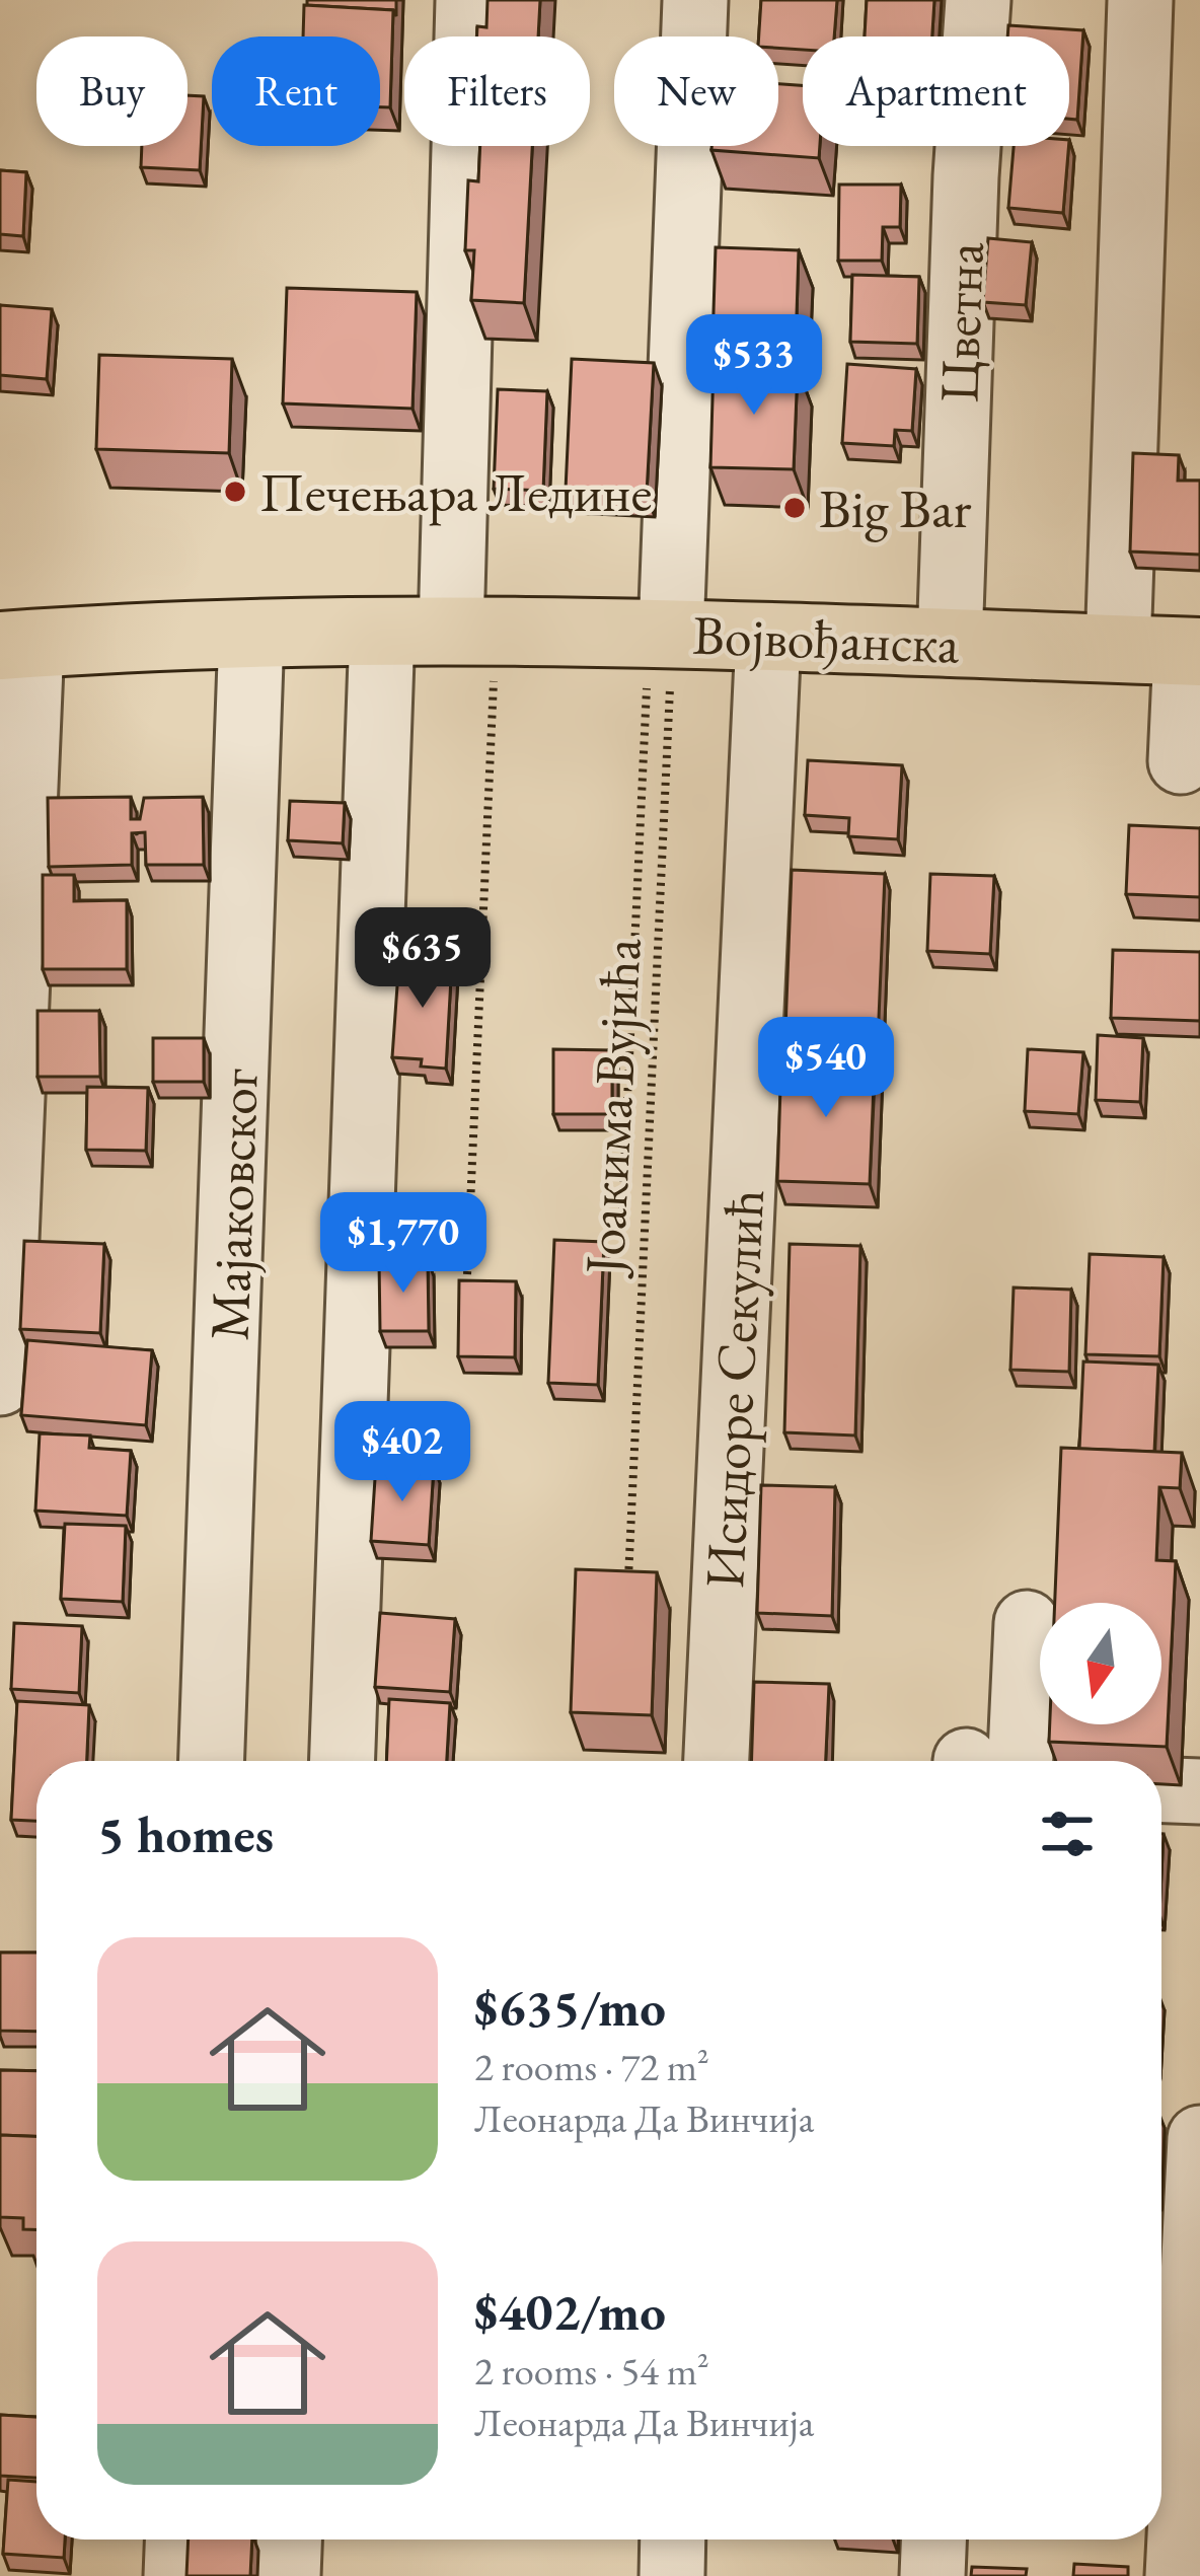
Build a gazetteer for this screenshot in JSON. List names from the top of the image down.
{
  "streets": {
    "main road": ["Војвођанска"],
    "street": ["Цветна", "Мајаковског", "Исидоре Секулић"],
    "path": ["Јоакима Вујића"]
  },
  "crossings": [
    ["Цветна", "Војвођанска"],
    ["Војвођанска", "Јоакима Вујића"],
    ["Војвођанска", "Мајаковског"],
    ["Војвођанска", "Исидоре Секулић"]
  ],
  "places": ["Печењара Ледине", "Big Bar"],
  "north": "bottom",
  "page": {
    "chip": [
      "Buy",
      "Rent",
      "Filters",
      "New",
      "Apartment"
    ],
    "price": [
      "$533",
      "$635",
      "$540",
      "$1,770",
      "$402"
    ],
    "heading": "5 homes",
    "list": [
      {
        "name": "$635/mo",
        "note": "2 rooms · 72 m² · Леонарда Да Винчија"
      },
      {
        "name": "$402/mo",
        "note": "2 rooms · 54 m² · Леонарда Да Винчија"
      }
    ]
  }
}
